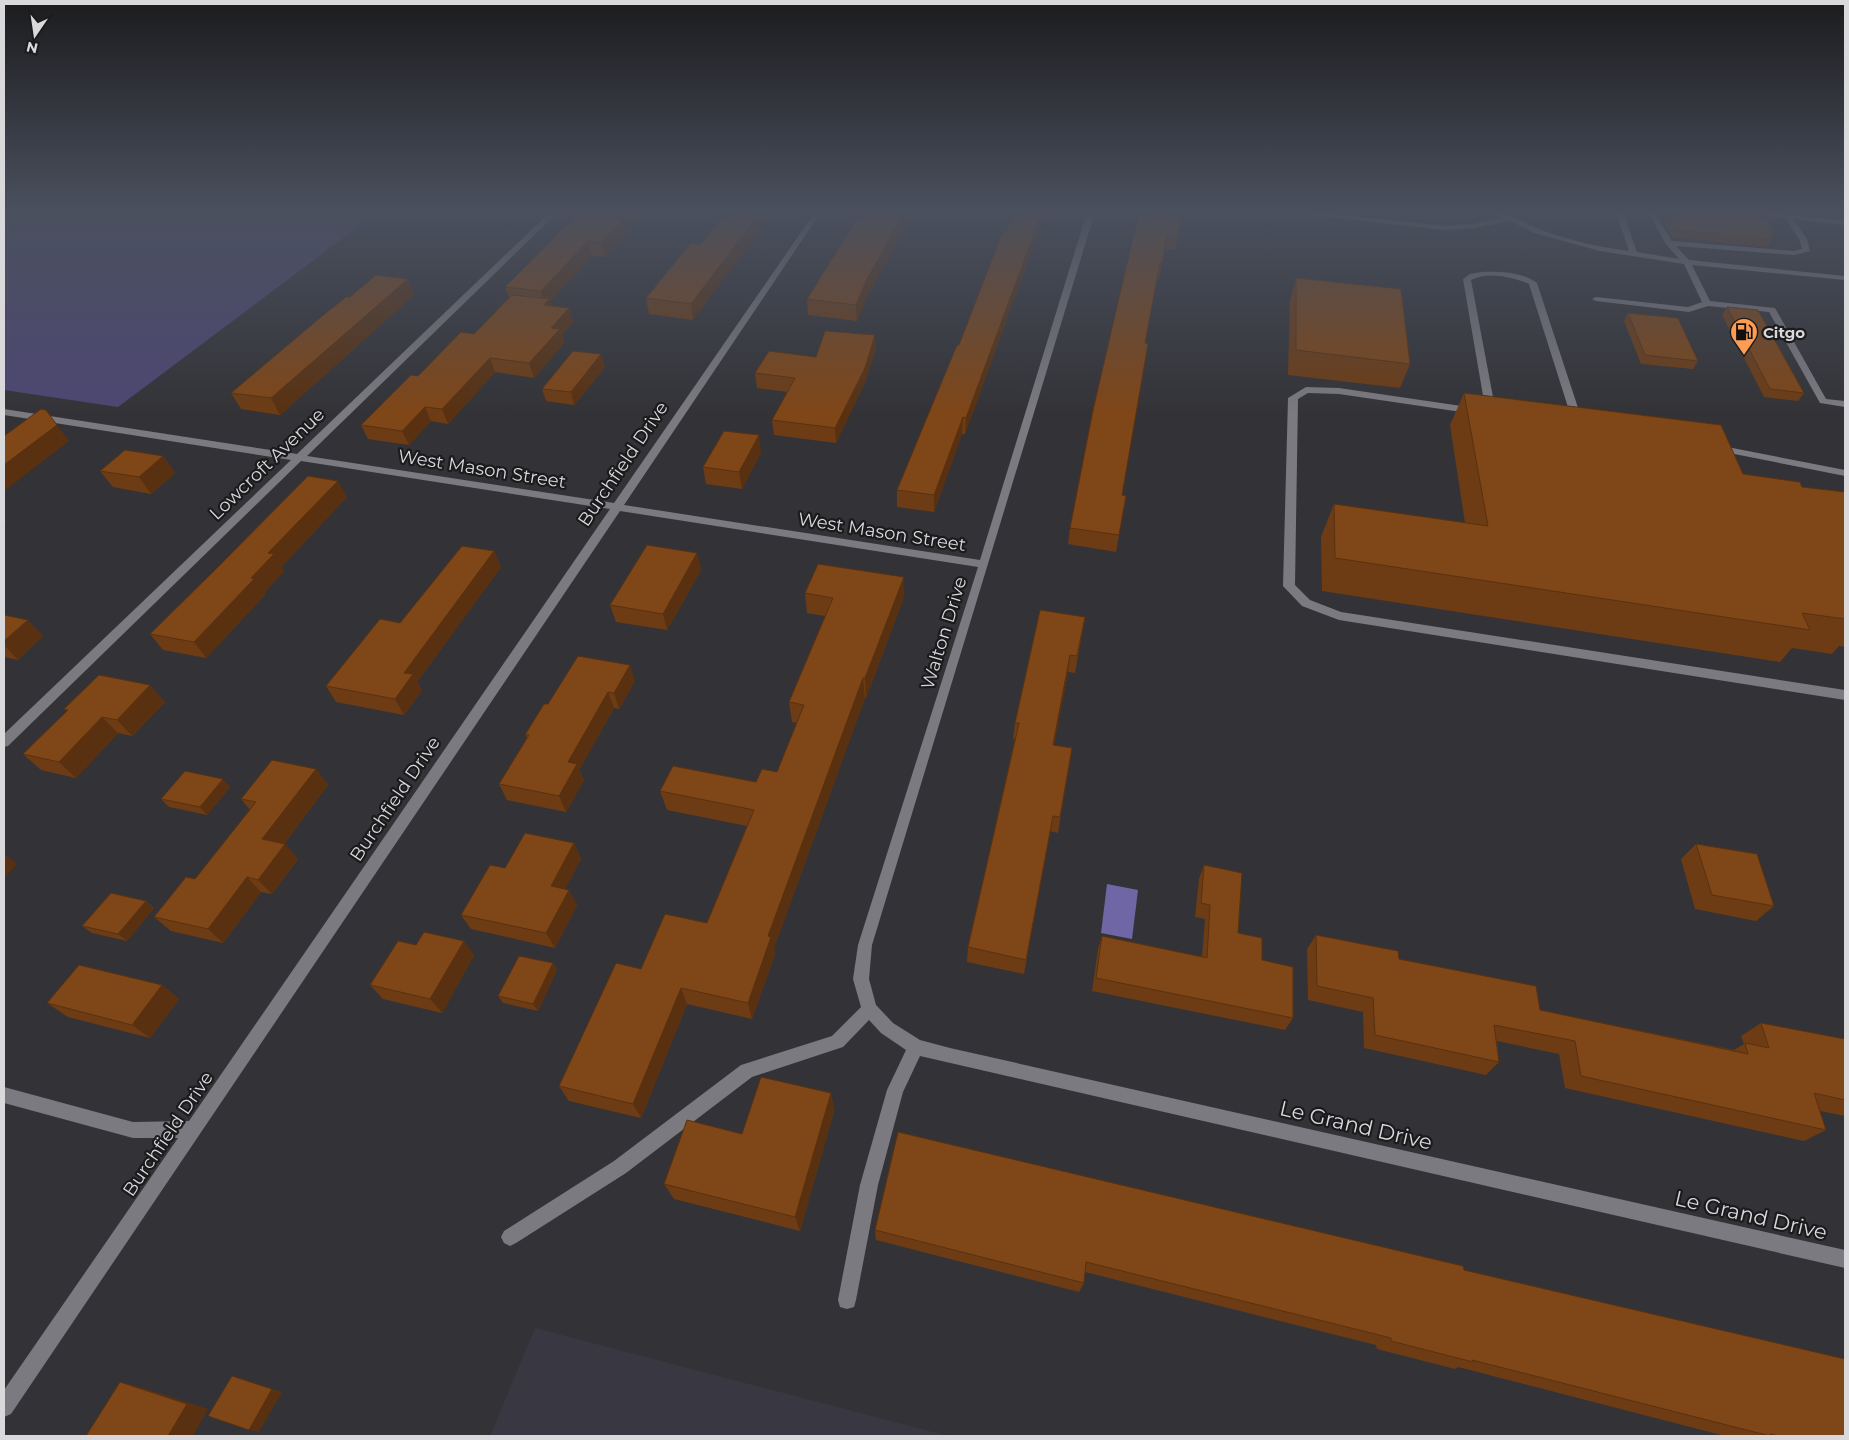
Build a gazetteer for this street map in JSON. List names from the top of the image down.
{
  "streets": {
    "street": [
      "Lowcroft Avenue",
      "Burchfield Drive",
      "West Mason Street",
      "Walton Drive",
      "Le Grand Drive"
    ]
  },
  "crossings": [
    ["Lowcroft Avenue", "West Mason Street"],
    ["Burchfield Drive", "West Mason Street"],
    ["West Mason Street", "Walton Drive"],
    ["Walton Drive", "Le Grand Drive"]
  ],
  "places": {
    "fuel station": ["Citgo"]
  },
  "north": "bottom"
}
